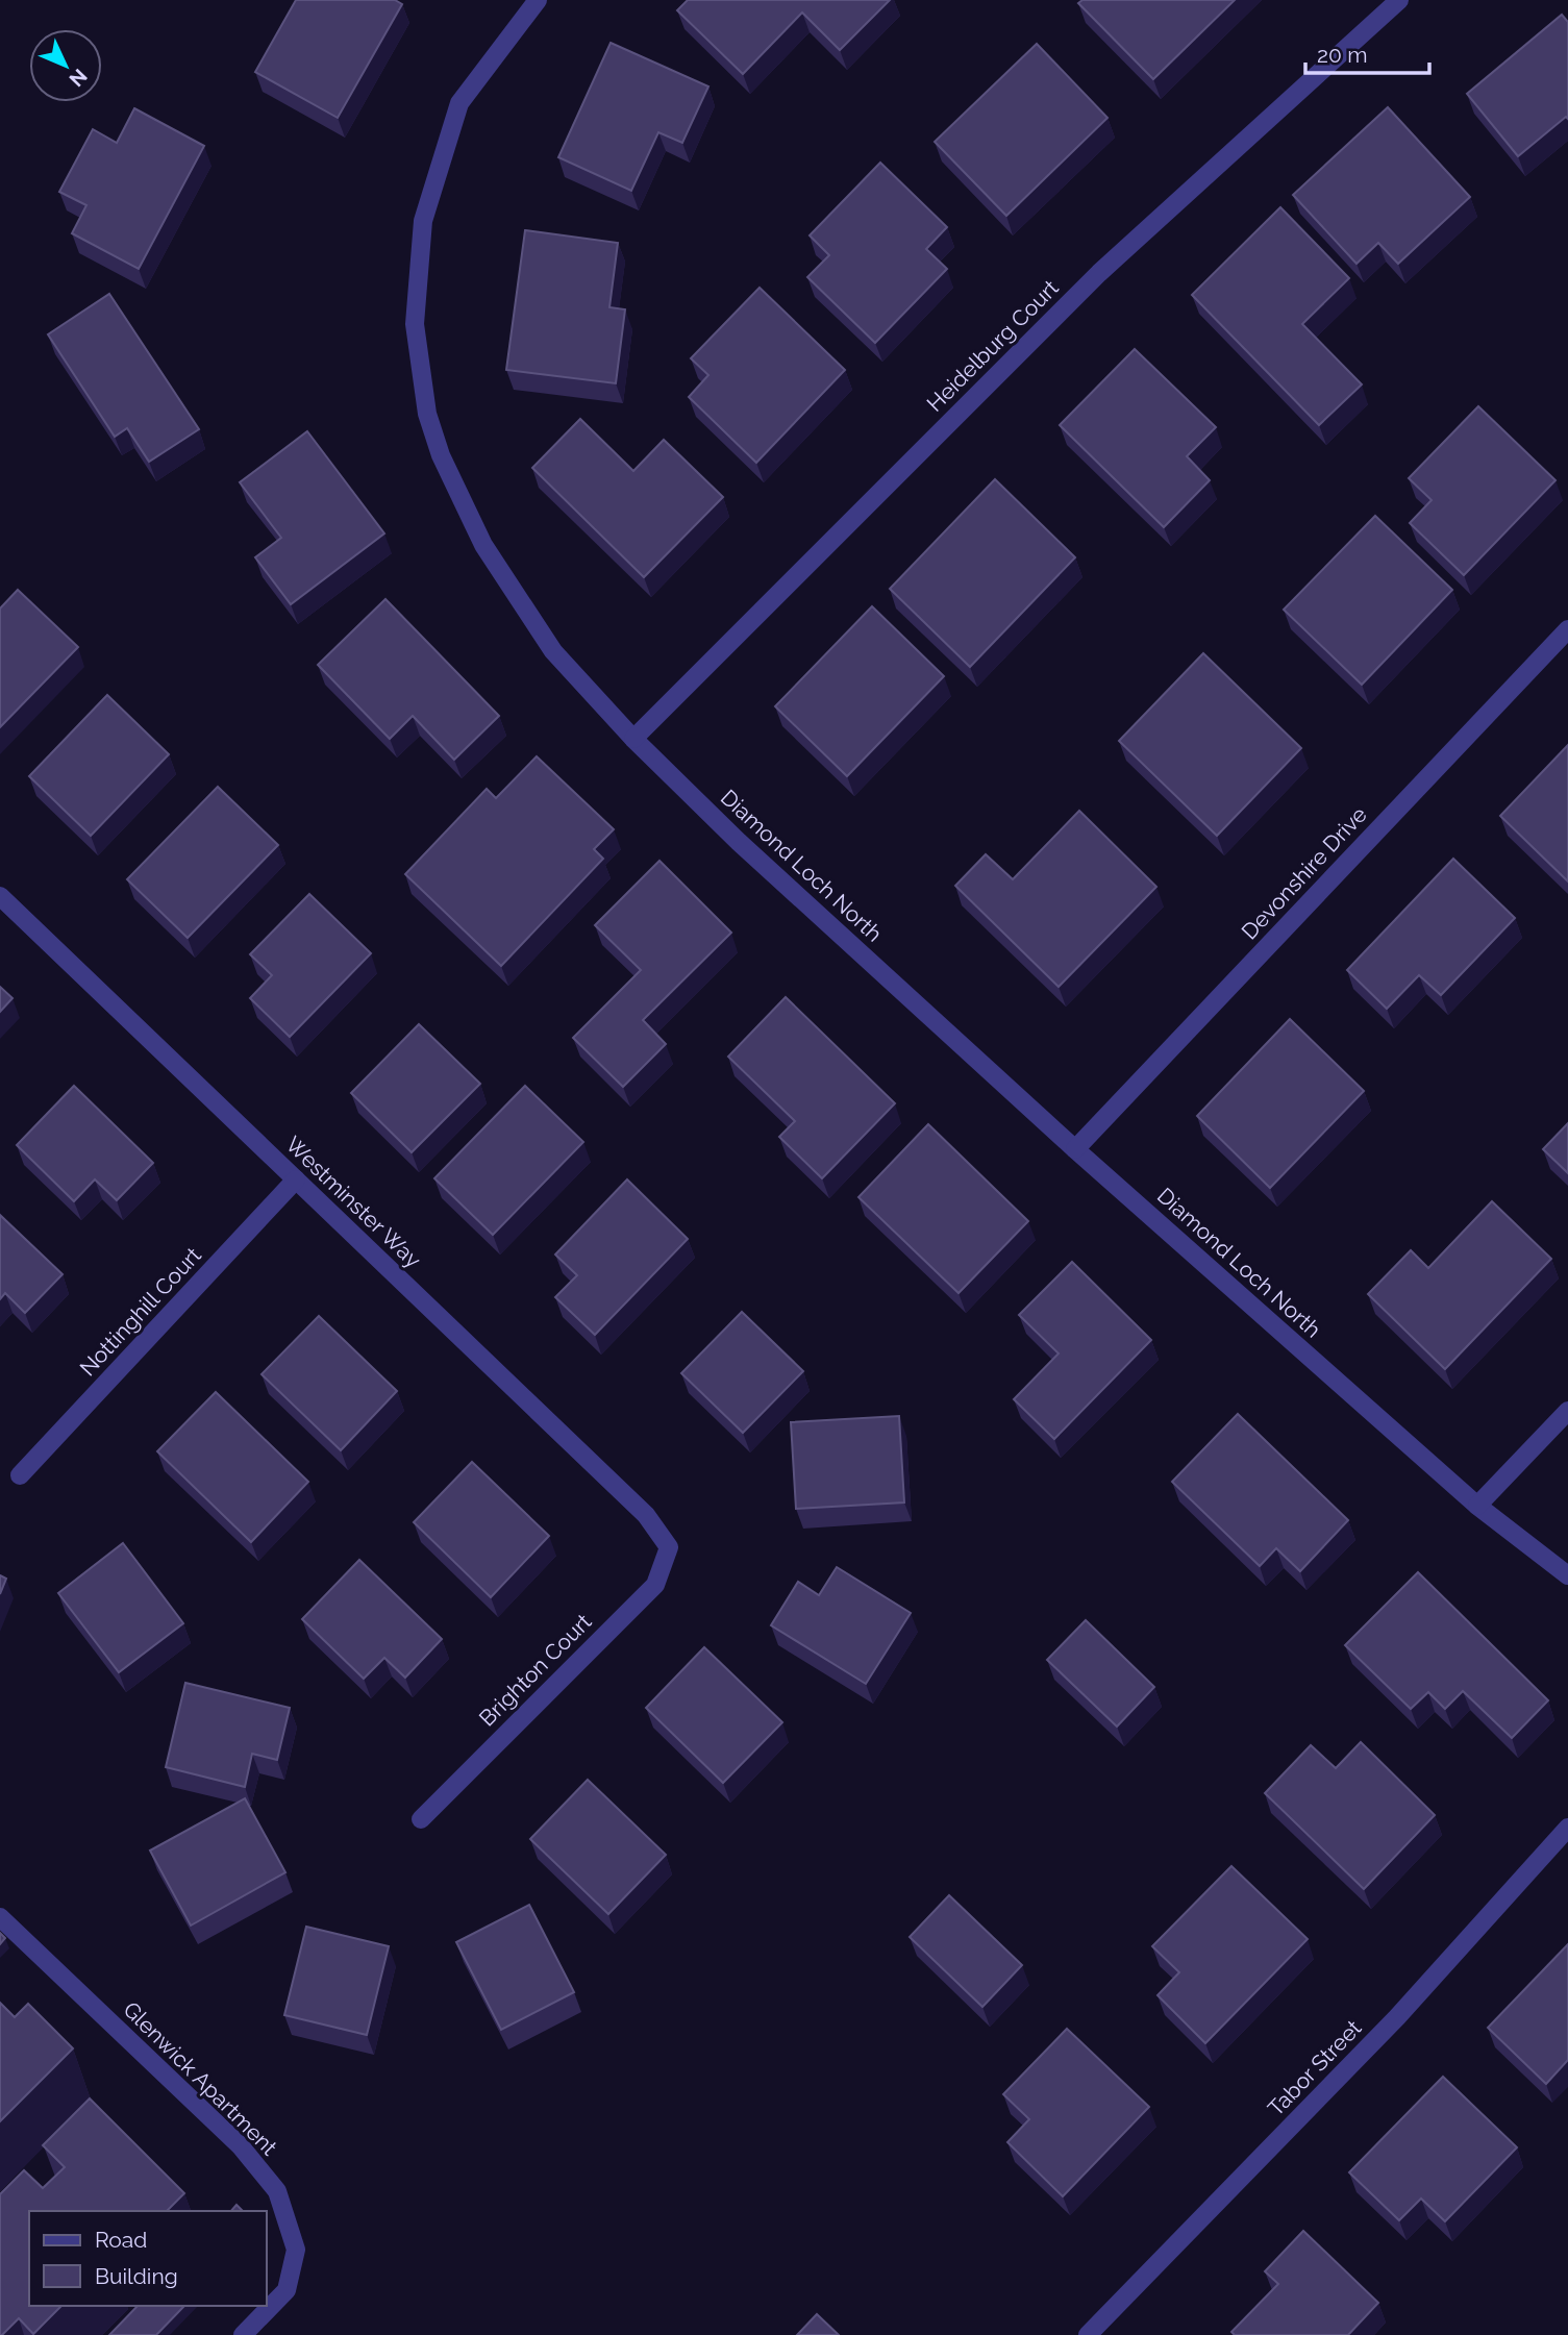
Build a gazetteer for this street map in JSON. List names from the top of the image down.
{
  "streets": {
    "street": [
      "Heidelburg Court",
      "Diamond Loch North",
      "Devonshire Drive",
      "Westminster Way",
      "Nottinghill Court",
      "Brighton Court",
      "Tabor Street",
      "Glenwick Apartment"
    ]
  },
  "crossings": [
    ["Heidelburg Court", "Diamond Loch North"],
    ["Diamond Loch North", "Devonshire Drive"],
    ["Westminster Way", "Nottinghill Court"],
    ["Westminster Way", "Brighton Court"]
  ],
  "legend": ["Road", "Building"],
  "scale_bar": "20 m",
  "north": "bottom right"
}
